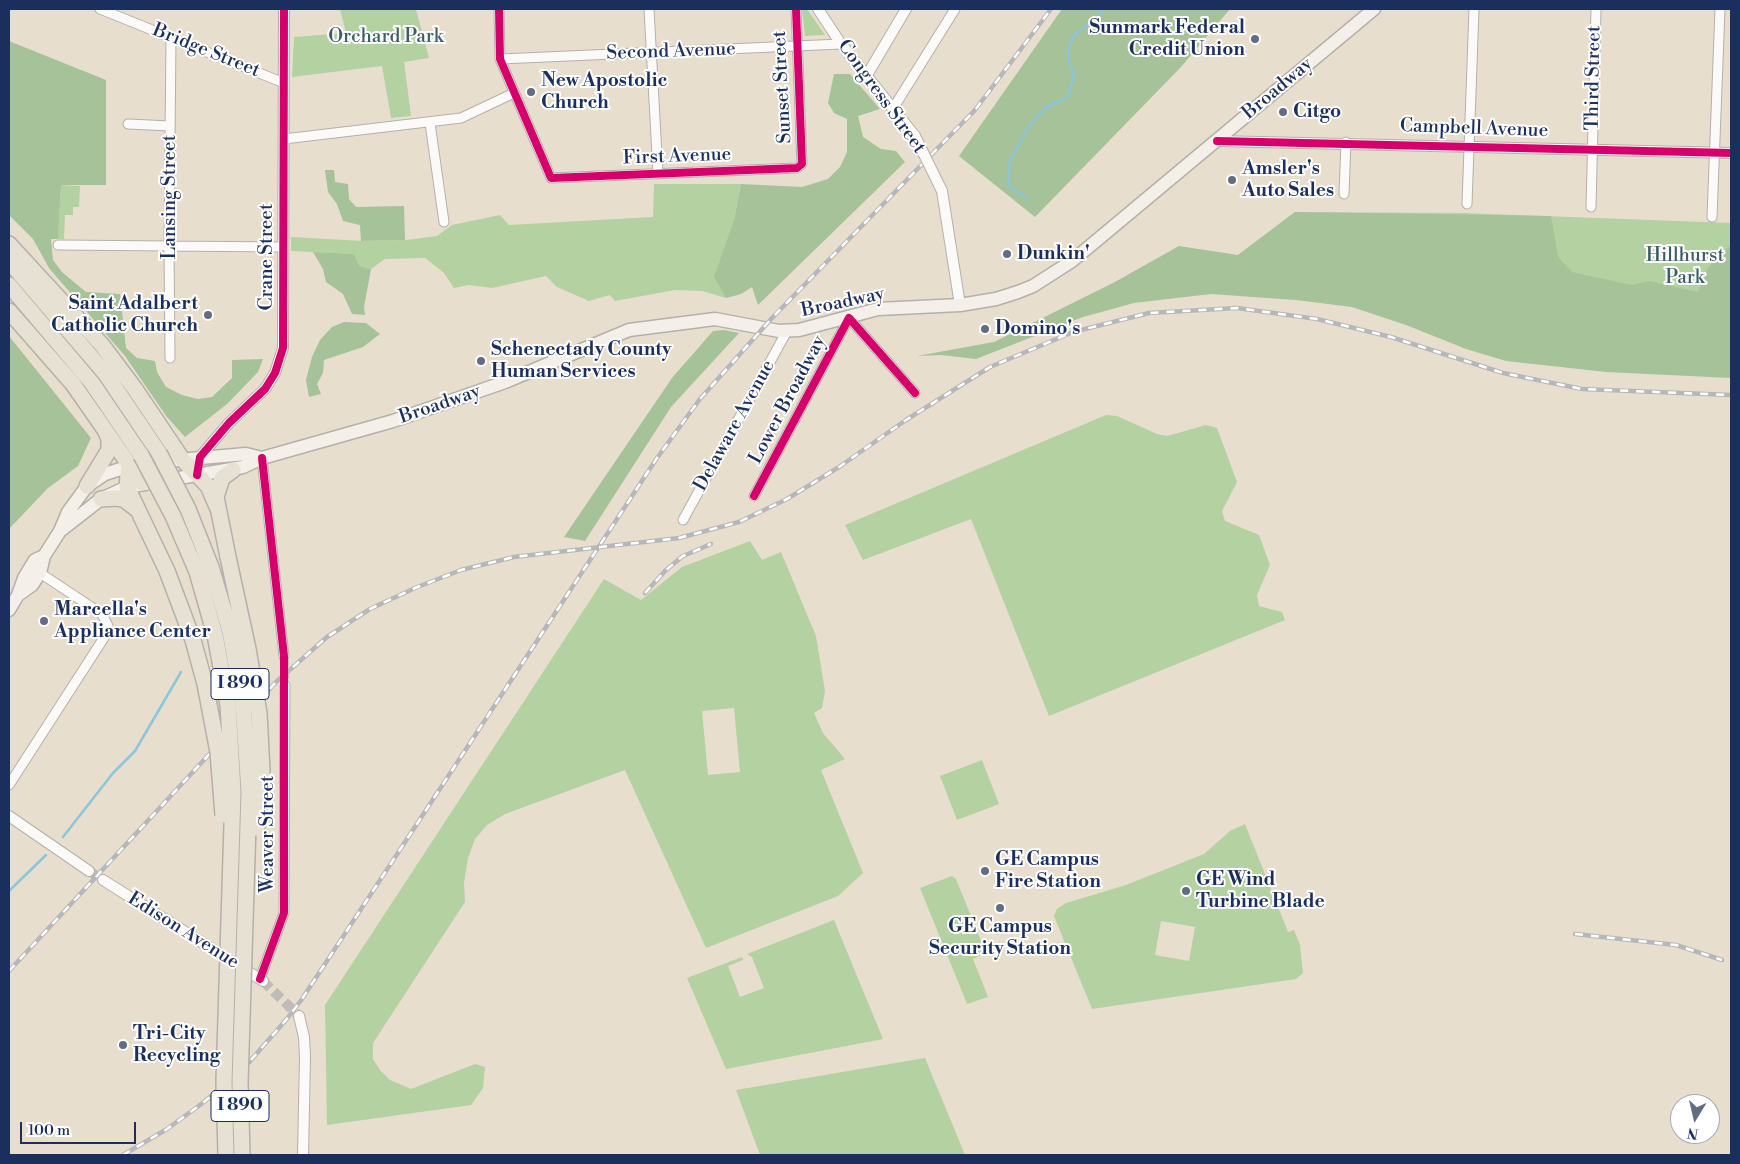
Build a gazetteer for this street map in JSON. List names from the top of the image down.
{
  "streets": {
    "highway": ["I 890"],
    "main road": ["Broadway"],
    "street": [
      "Bridge Street",
      "Second Avenue",
      "Third Street",
      "Sunset Street",
      "Congress Street",
      "Campbell Avenue",
      "First Avenue",
      "Lansing Street",
      "Crane Street",
      "Lower Broadway",
      "Delaware Avenue",
      "Weaver Street",
      "Edison Avenue"
    ]
  },
  "crossings": [
    ["Bridge Street", "Lansing Street"],
    ["Bridge Street", "Crane Street"],
    ["Second Avenue", "Sunset Street"],
    ["Second Avenue", "Congress Street"],
    ["Third Street", "Campbell Avenue"],
    ["Sunset Street", "First Avenue"],
    ["Broadway", "Congress Street"],
    ["Broadway", "Campbell Avenue"],
    ["Broadway", "Crane Street"],
    ["Broadway", "Lower Broadway"],
    ["Broadway", "Delaware Avenue"],
    ["Weaver Street", "Edison Avenue"]
  ],
  "parks": ["Orchard Park", "Hillhurst Park"],
  "places": [
    "Sunmark Federal Credit Union",
    "New Apostolic Church",
    "Citgo",
    "Amsler's Auto Sales",
    "Dunkin'",
    "Saint Adalbert Catholic Church",
    "Domino's",
    "Schenectady County Human Services",
    "Marcella's Appliance Center",
    "GE Campus Fire Station",
    "GE Wind Turbine Blade",
    "GE Campus Security Station",
    "Tri-City Recycling"
  ],
  "scale_bar": "100 m",
  "north": "bottom"
}
